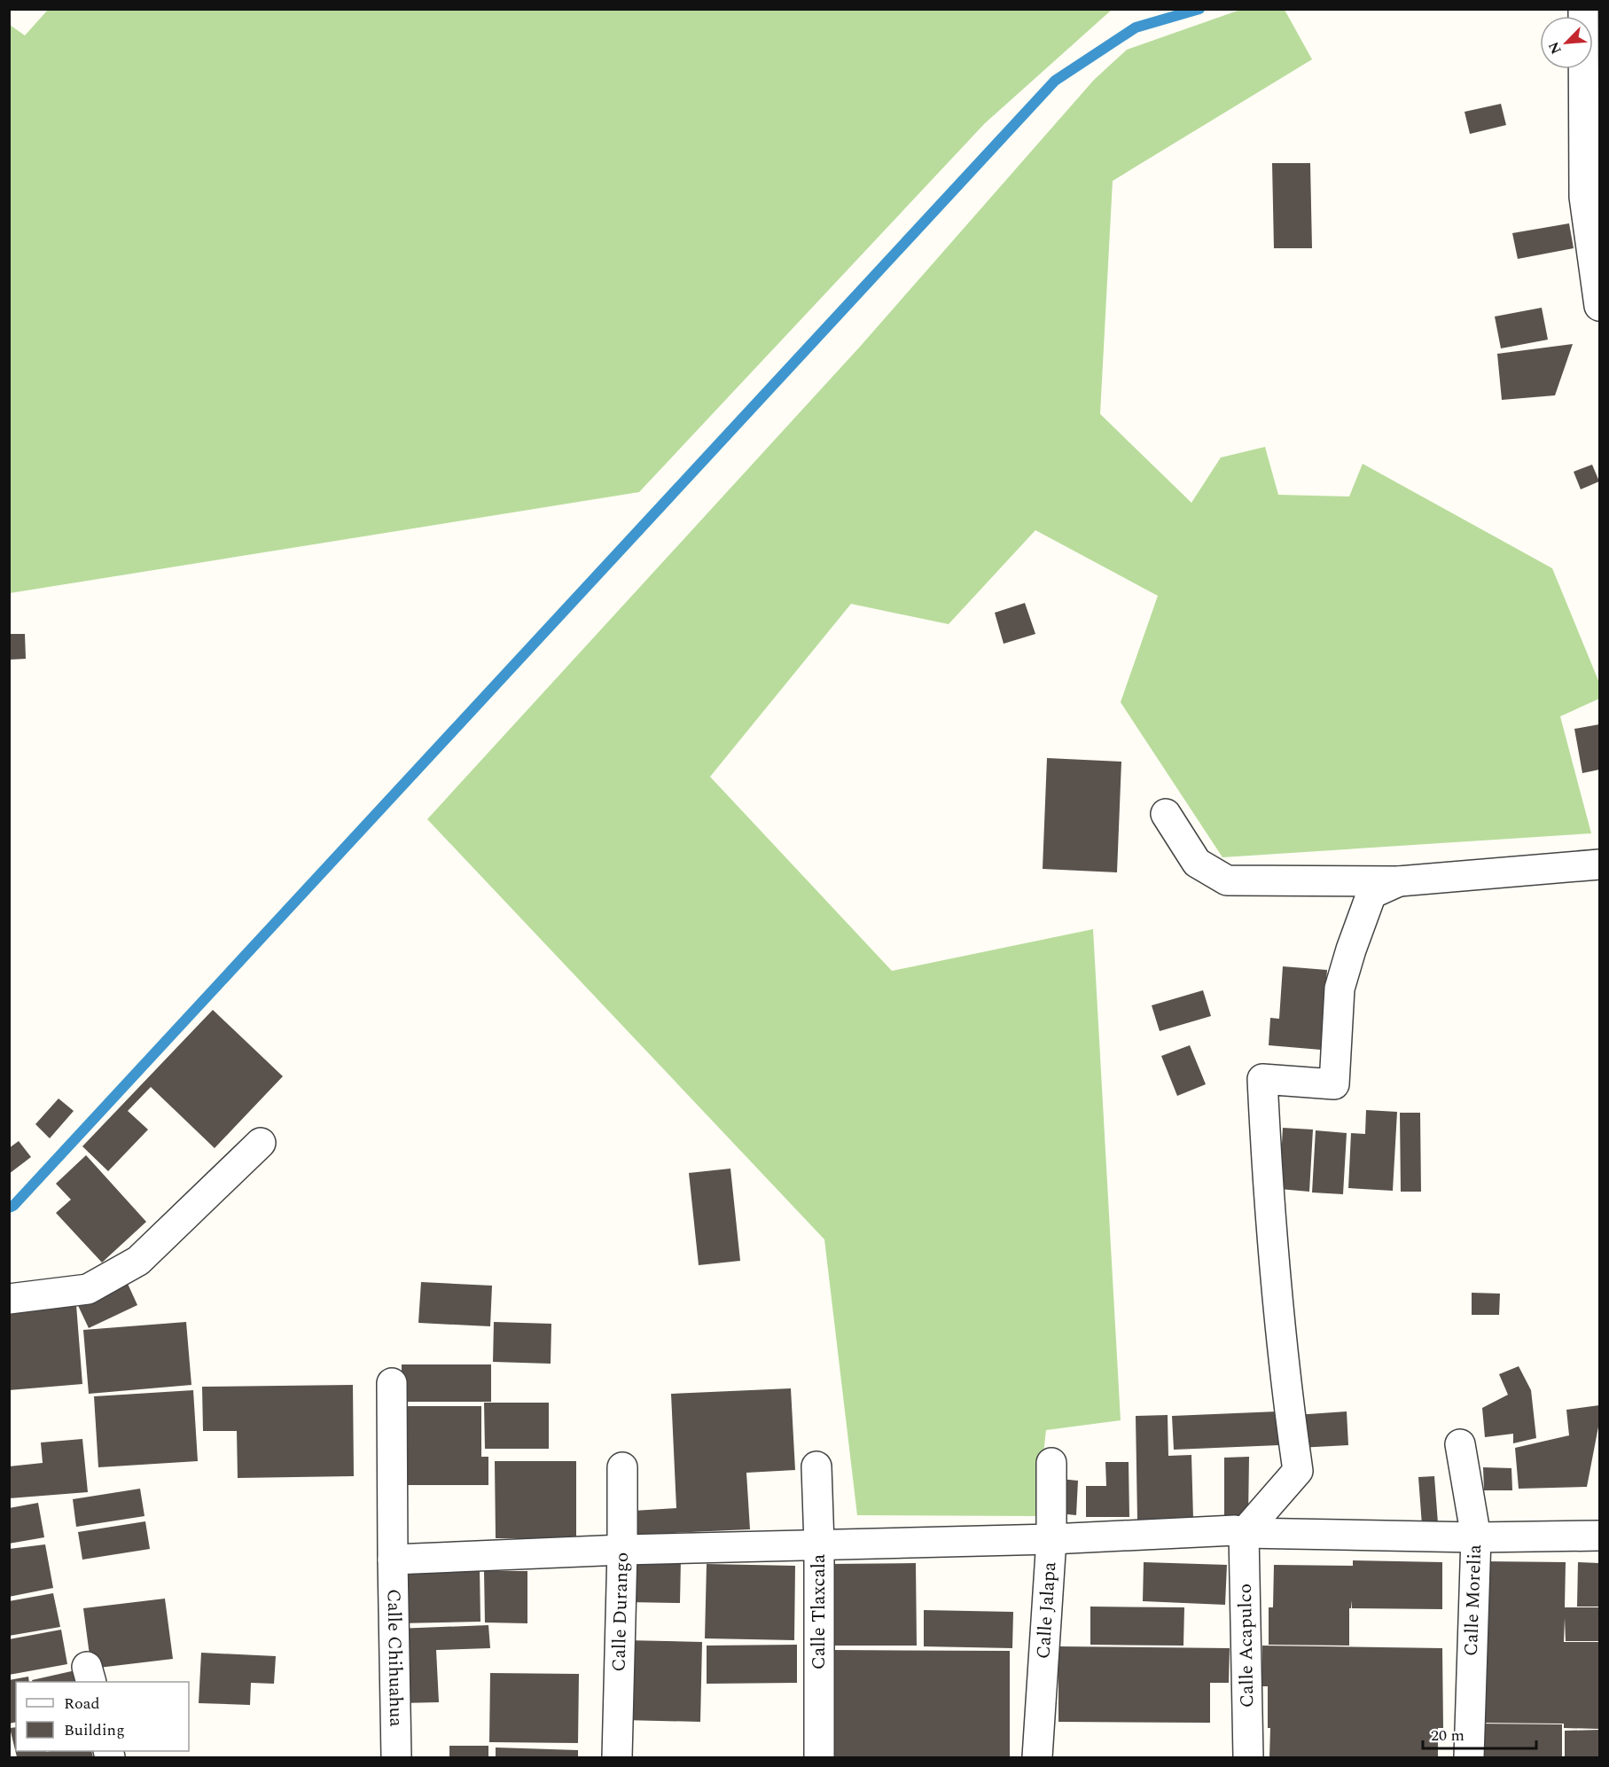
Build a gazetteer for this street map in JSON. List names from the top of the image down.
{
  "streets": {
    "street": [
      "Calle Morelia",
      "Calle Jalapa",
      "Calle Tlaxcala",
      "Calle Durango",
      "Calle Acapulco",
      "Calle Chihuahua"
    ]
  },
  "legend": ["Road", "Building"],
  "scale_bar": "20 m",
  "north": "bottom left"
}
